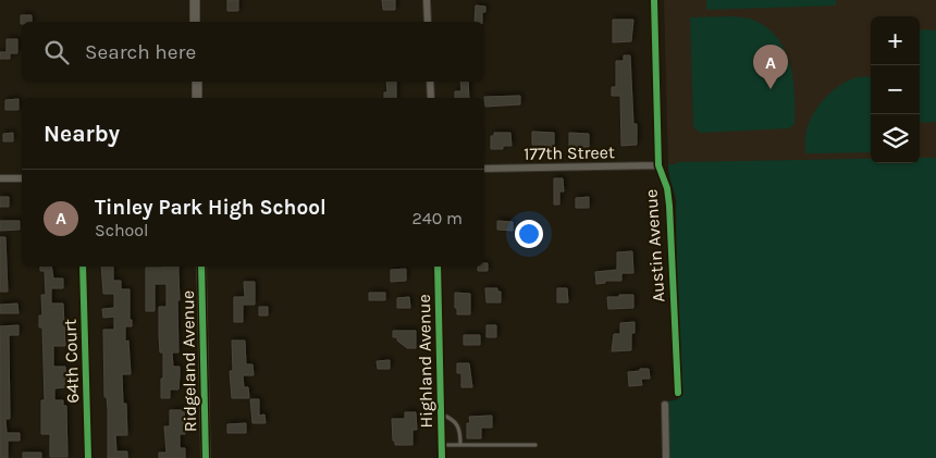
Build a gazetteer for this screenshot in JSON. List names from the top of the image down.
{
  "streets": {
    "street": [
      "177th Street",
      "Austin Avenue",
      "64th Court",
      "Ridgeland Avenue",
      "Highland Avenue"
    ]
  },
  "crossings": [
    ["177th Street", "Austin Avenue"]
  ],
  "page": {
    "map_buttons": ["+", "−"],
    "search": "Search here",
    "pins": "A",
    "heading": "Nearby",
    "list": [
      {
        "mark": "A",
        "name": "Tinley Park High School",
        "note": "School",
        "value": "240 m"
      }
    ]
  }
}
